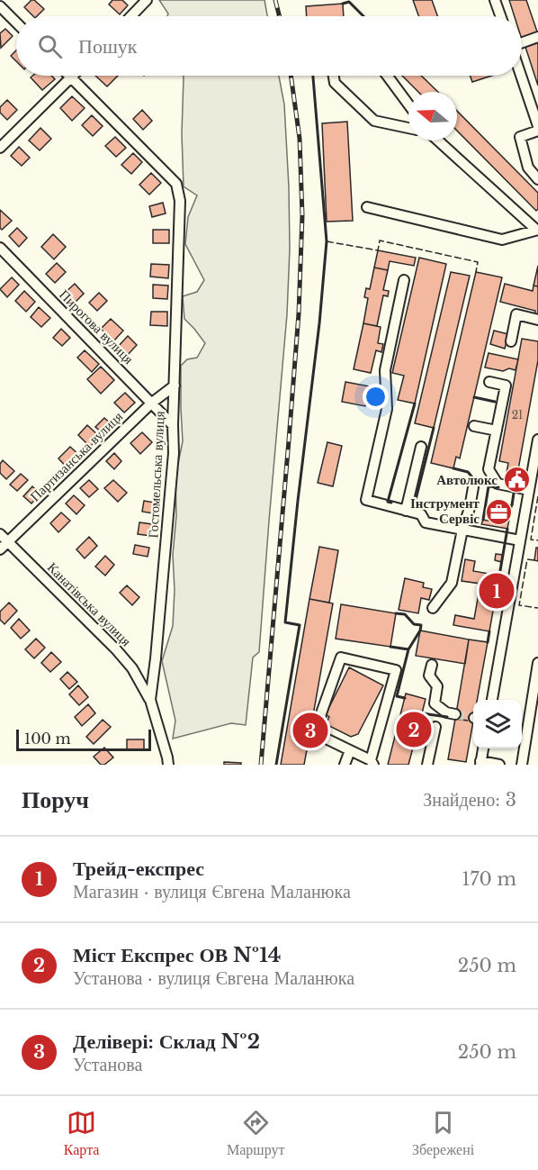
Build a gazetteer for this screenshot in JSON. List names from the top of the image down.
{
  "streets": {
    "street": [
      "Пирогова вулиця",
      "Партизанська вулиця",
      "Гостомельська вулиця",
      "Канатівська вулиця"
    ]
  },
  "crossings": [
    ["Пирогова вулиця", "Партизанська вулиця"],
    ["Пирогова вулиця", "Гостомельська вулиця"],
    ["Партизанська вулиця", "Гостомельська вулиця"],
    ["Партизанська вулиця", "Канатівська вулиця"],
    ["Гостомельська вулиця", "Канатівська вулиця"]
  ],
  "places": {
    "public building": ["Автолюкс"],
    "office": ["Інструмент Сервіс"]
  },
  "house_numbers": ["21"],
  "scale_bar": "100 m",
  "north": "left",
  "page": {
    "search": "Пошук",
    "pins": ["1", "2", "3"],
    "scale": "100 m",
    "heading": ["Поруч", "Знайдено: 3"],
    "list": [
      {
        "mark": "1",
        "name": "Трейд-експрес",
        "note": "Магазин · вулиця Євгена Маланюка",
        "value": "170 m"
      },
      {
        "mark": "2",
        "name": "Міст Експрес ОВ №14",
        "note": "Установа · вулиця Євгена Маланюка",
        "value": "250 m"
      },
      {
        "mark": "3",
        "name": "Делівері: Склад №2",
        "note": "Установа",
        "value": "250 m"
      }
    ],
    "nav": ["Карта", "Маршрут", "Збережені"]
  }
}
